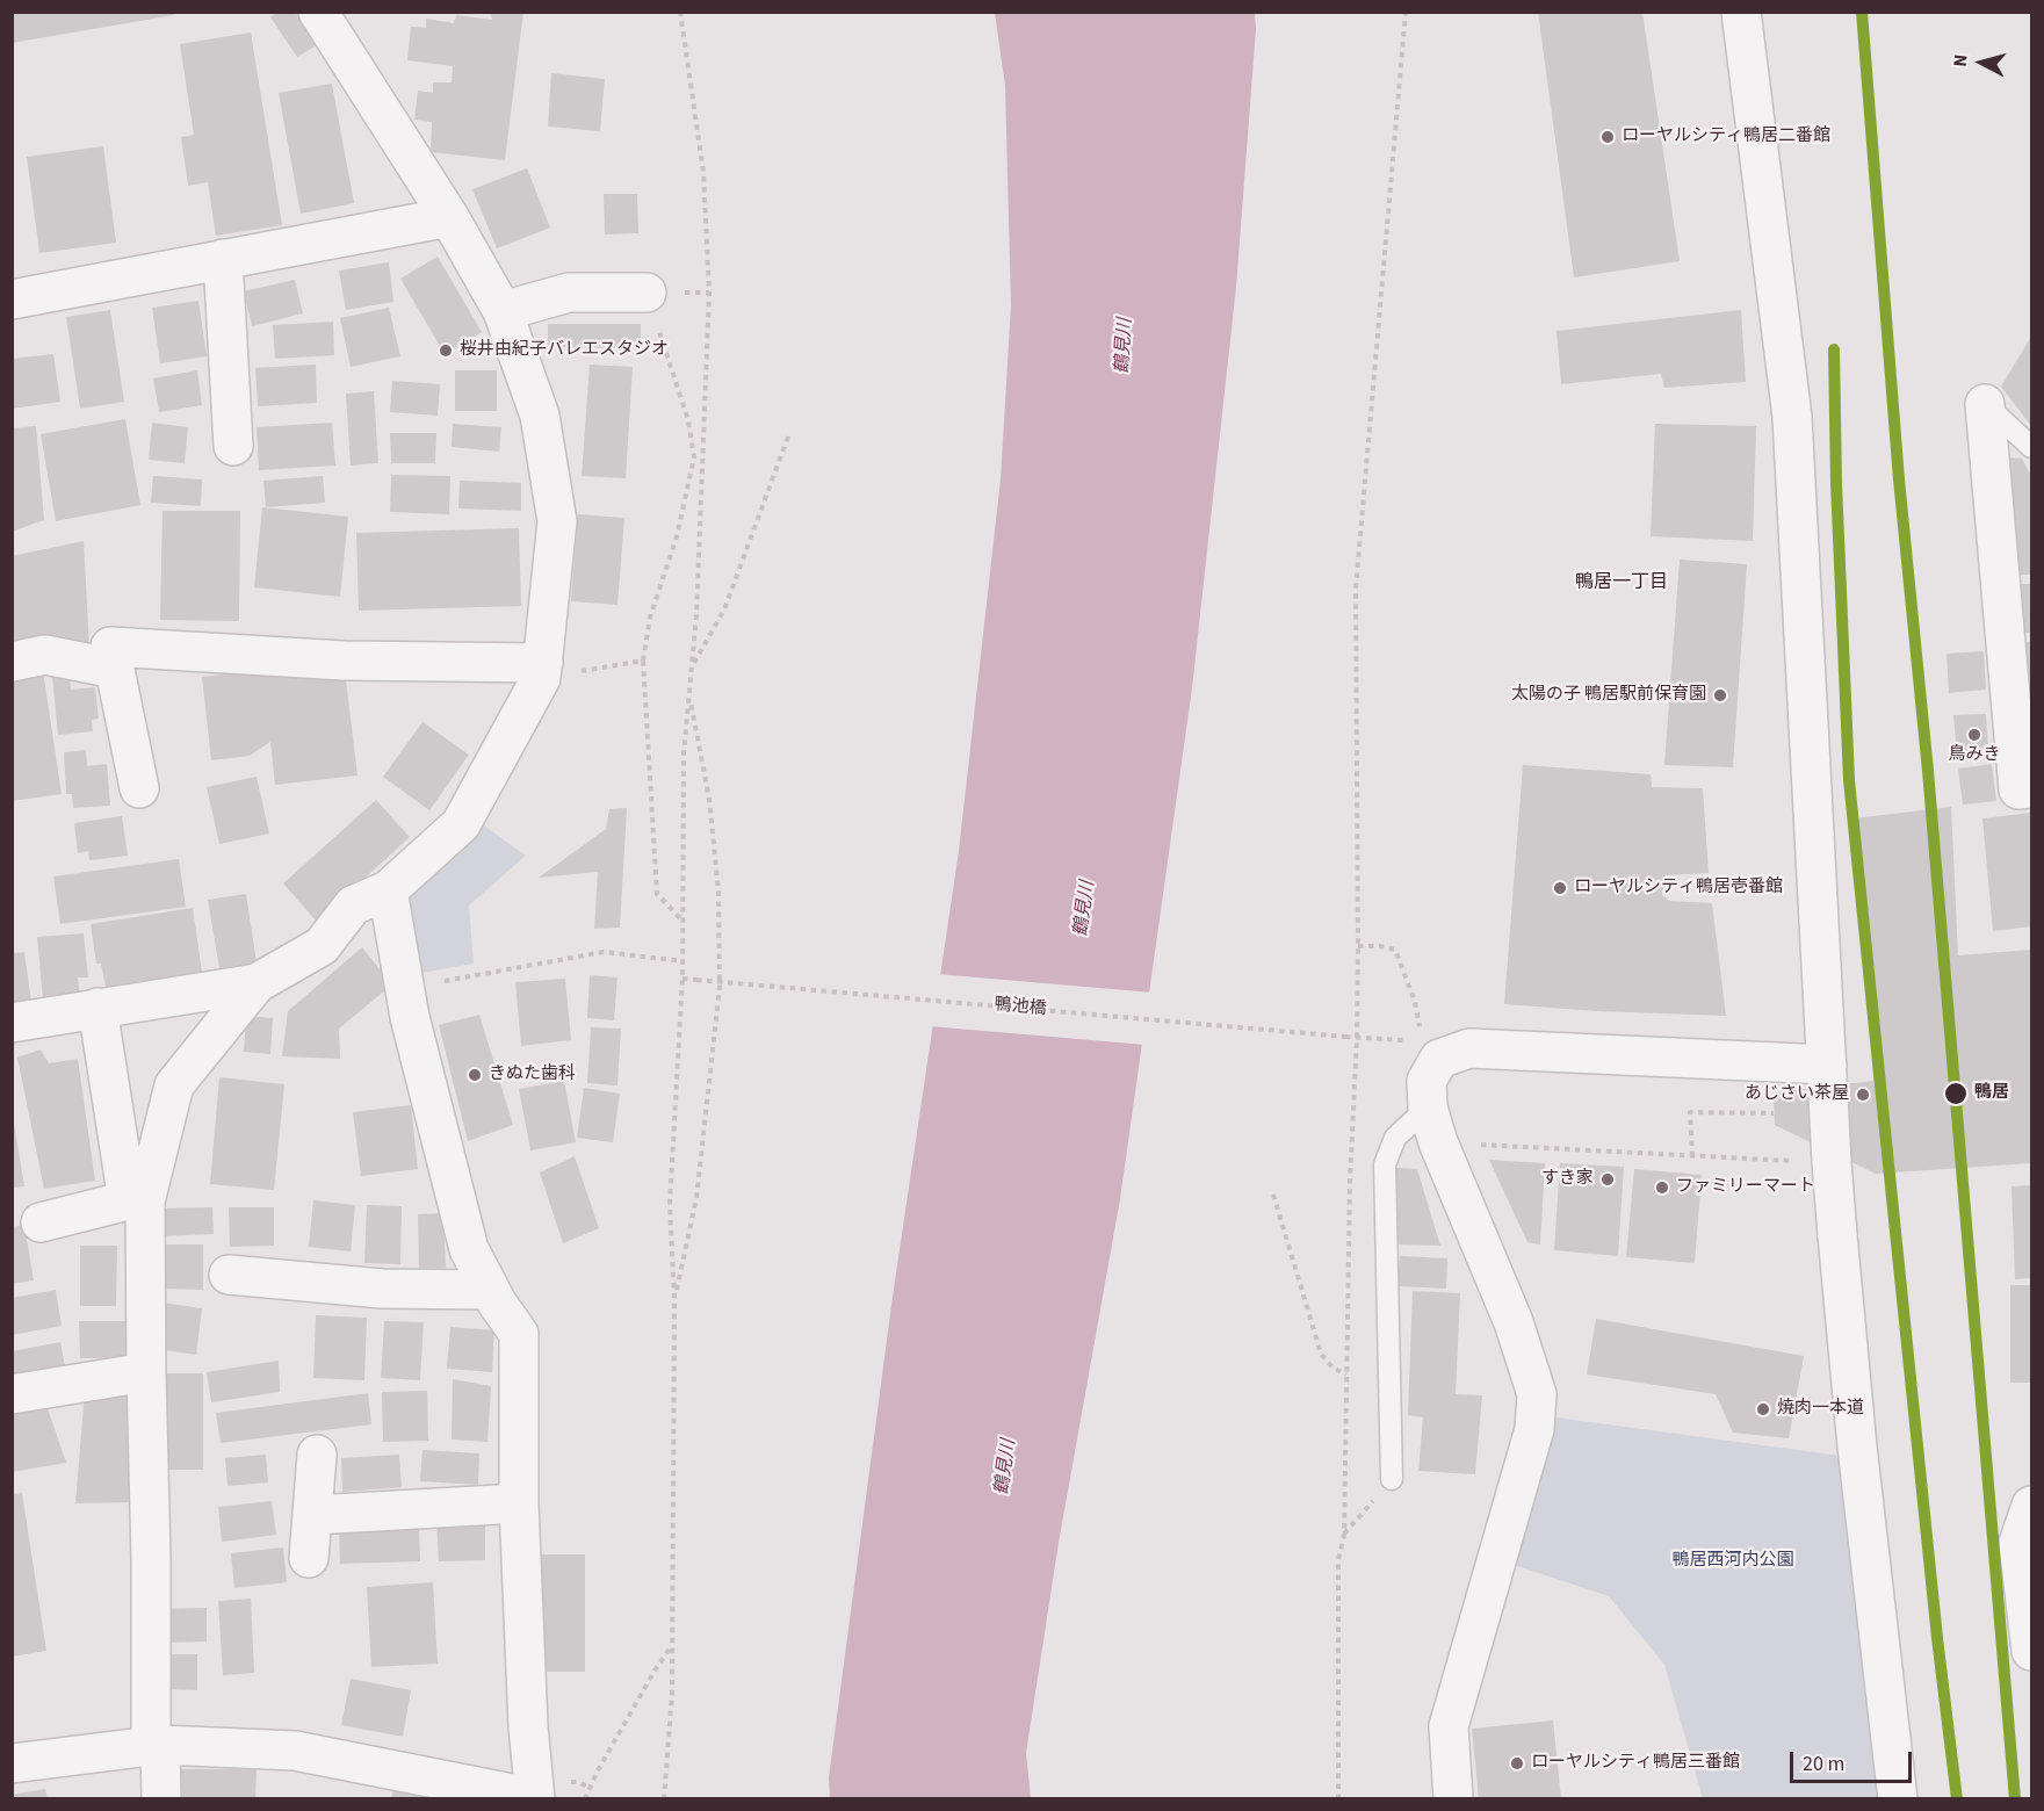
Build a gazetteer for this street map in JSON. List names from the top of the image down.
{
  "streets": {
    "path": ["鴨池橋"]
  },
  "districts": ["鴨居一丁目"],
  "water": ["鶴見川"],
  "parks": ["鴨居西河内公園"],
  "places": [
    "ローヤルシティ鴨居二番館",
    "桜井由紀子バレエスタジオ",
    "太陽の子 鴨居駅前保育園",
    "鳥みき",
    "ローヤルシティ鴨居壱番館",
    "きぬた歯科",
    "鴨居",
    "あじさい茶屋",
    "すき家",
    "ファミリーマート",
    "焼肉一本道",
    "ローヤルシティ鴨居三番館"
  ],
  "scale_bar": "20 m",
  "north": "left"
}
